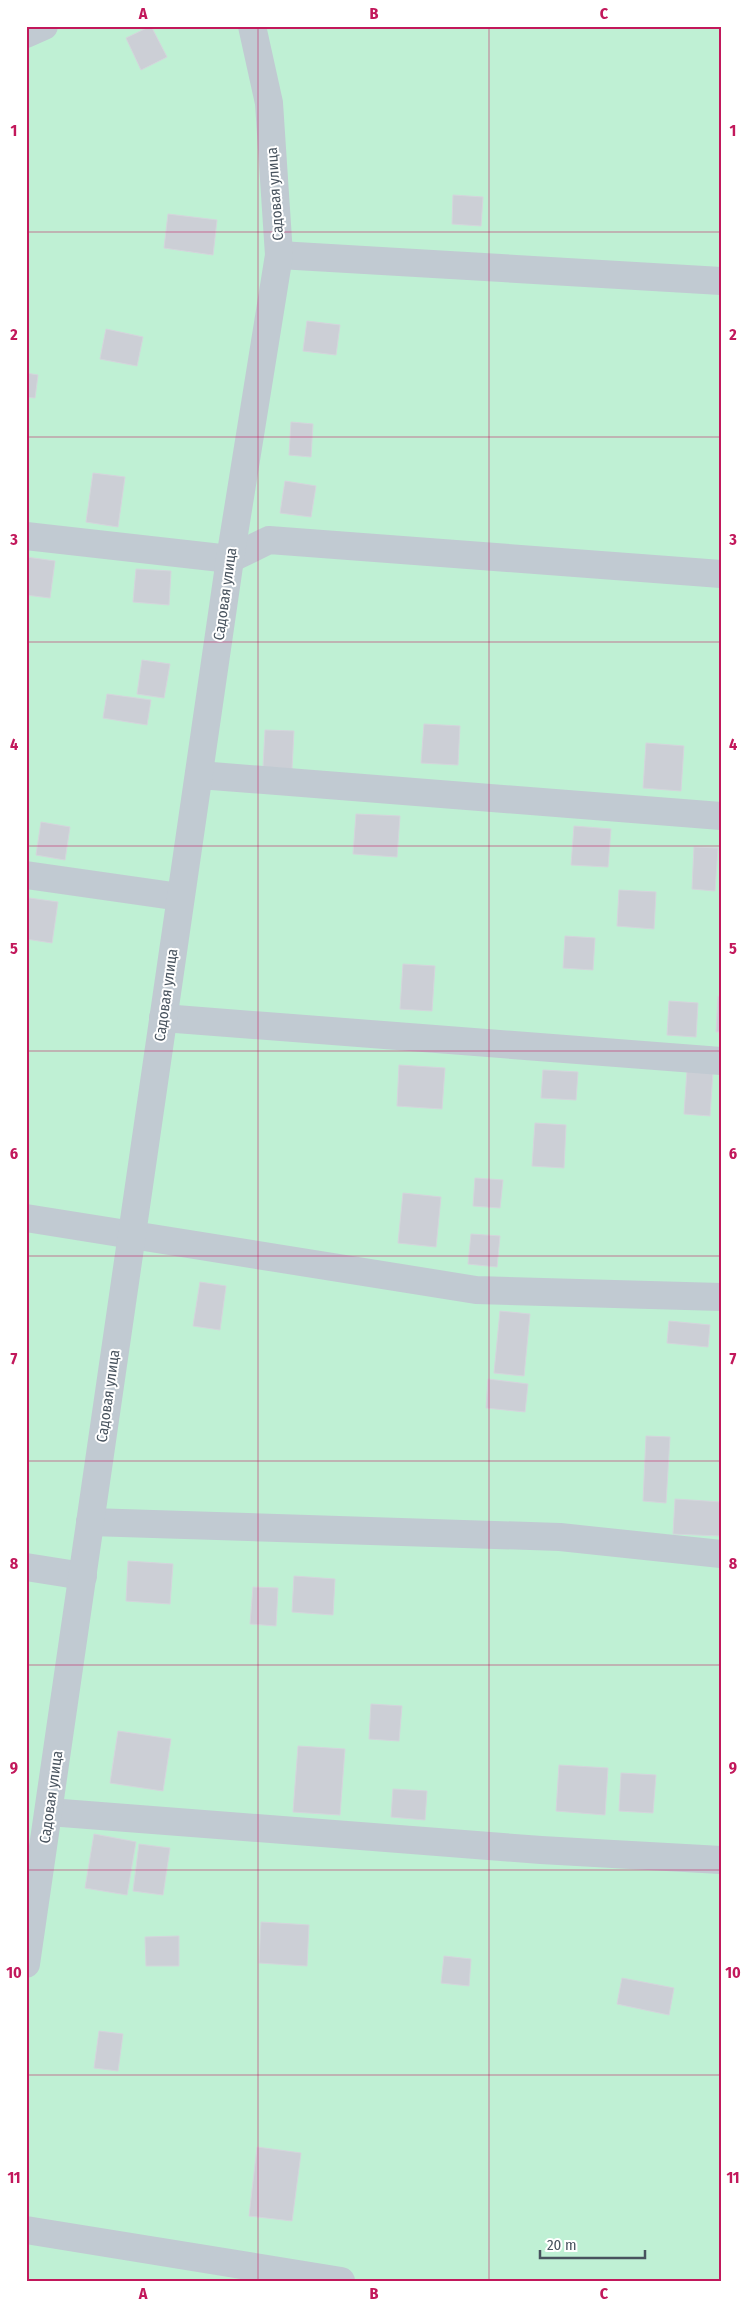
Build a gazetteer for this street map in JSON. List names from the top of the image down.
{
  "streets": {
    "street": ["Садовая улица"]
  },
  "scale_bar": "20 m",
  "grid": {
    "columns": ["A", "B", "C"],
    "rows": [
      "1",
      "2",
      "3",
      "4",
      "5",
      "6",
      "7",
      "8",
      "9",
      "10",
      "11"
    ]
  }
}
